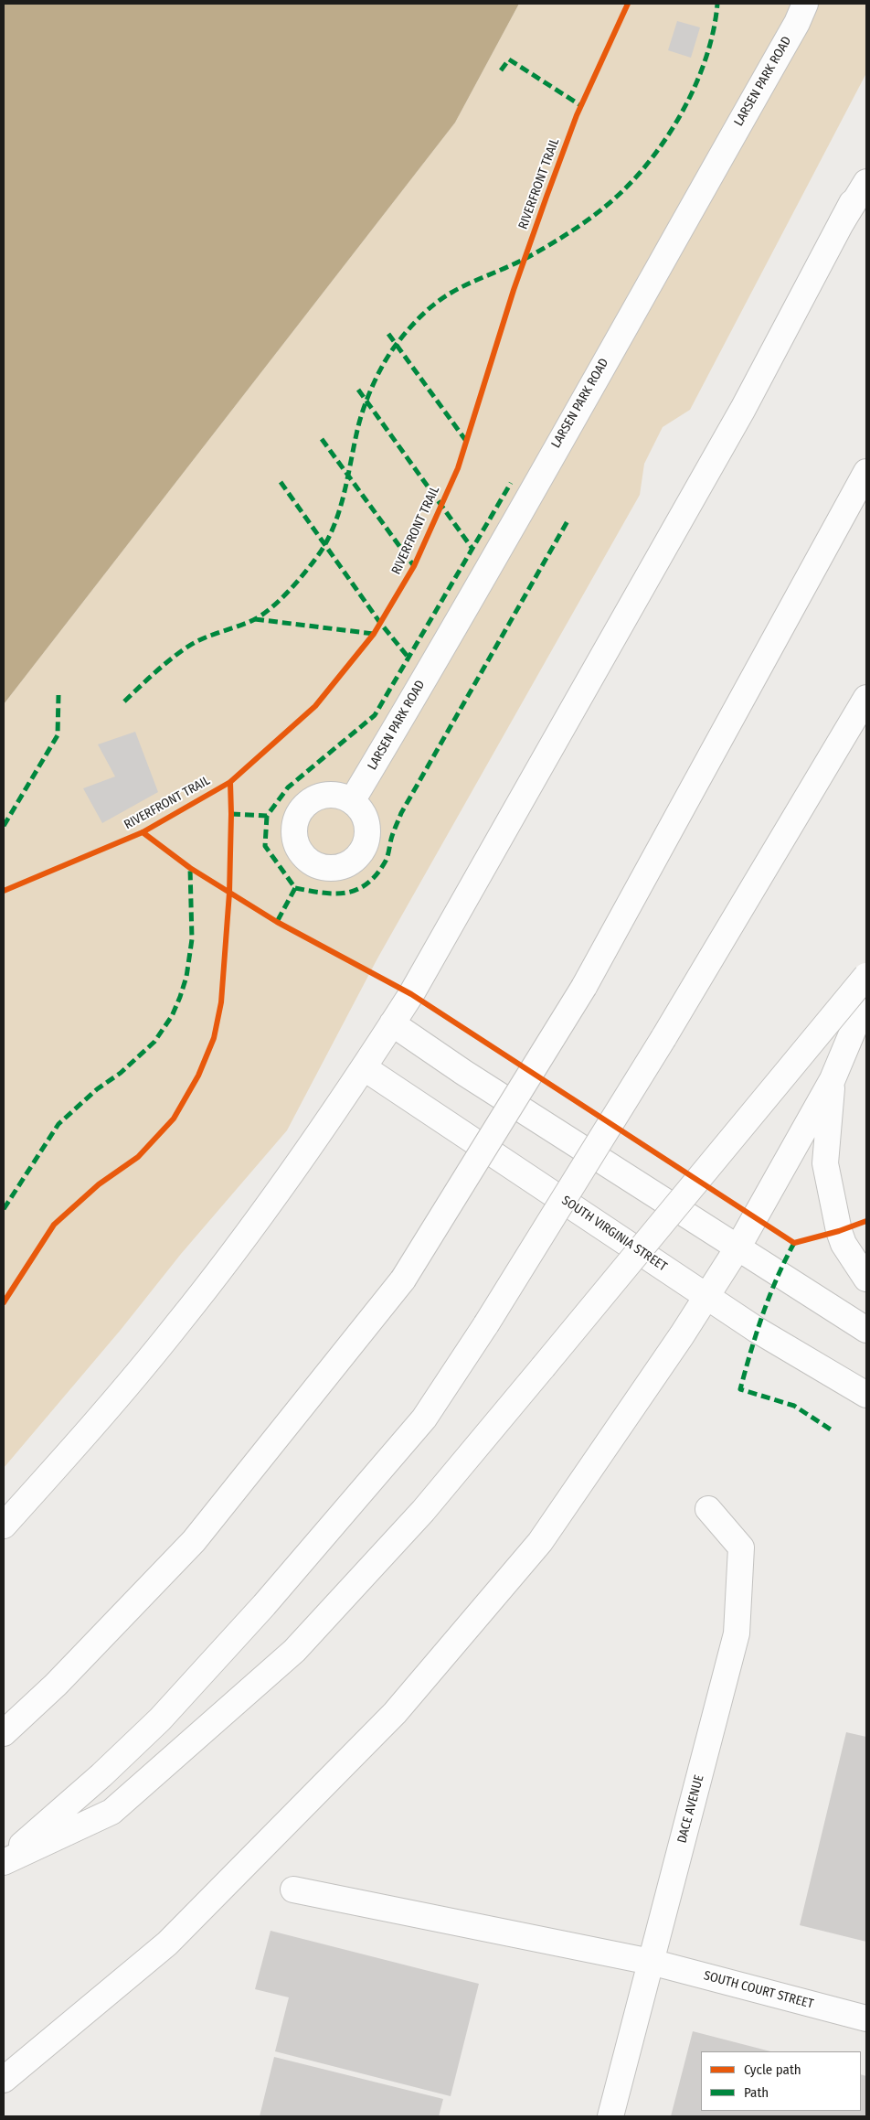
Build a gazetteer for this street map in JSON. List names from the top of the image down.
{
  "streets": {
    "main road": [
      "LARSEN PARK ROAD",
      "SOUTH VIRGINIA STREET",
      "DACE AVENUE",
      "SOUTH COURT STREET"
    ],
    "cycle path": ["RIVERFRONT TRAIL"]
  },
  "crossings": [
    ["DACE AVENUE", "SOUTH COURT STREET"]
  ],
  "legend": ["Cycle path", "Path"]
}
